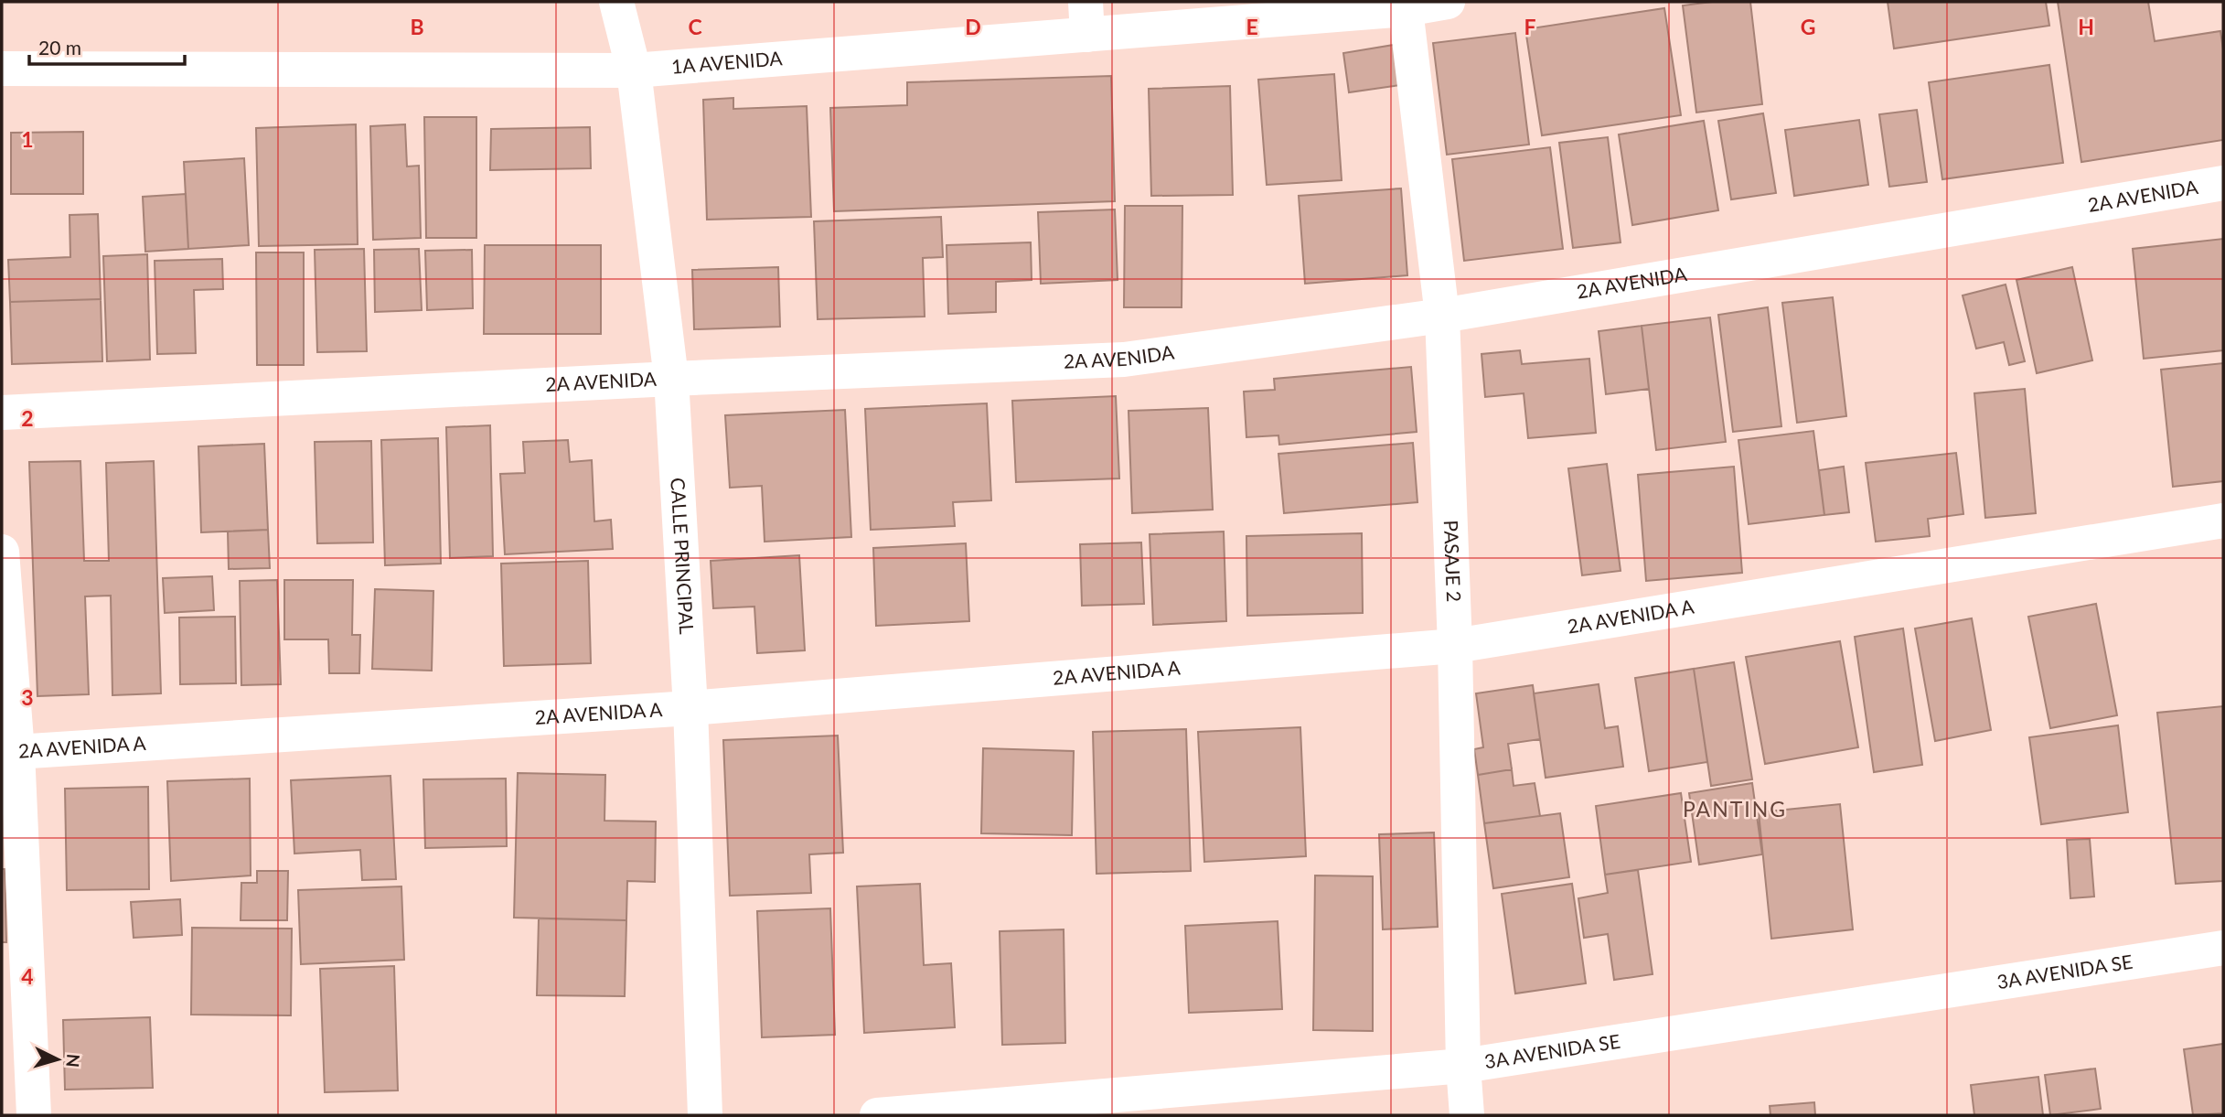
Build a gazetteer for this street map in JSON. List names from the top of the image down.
{
  "streets": {
    "street": [
      "1A AVENIDA",
      "2A AVENIDA",
      "CALLE PRINCIPAL",
      "PASAJE 2",
      "2A AVENIDA A",
      "3A AVENIDA SE"
    ]
  },
  "crossings": [
    ["1A AVENIDA", "CALLE PRINCIPAL"],
    ["1A AVENIDA", "PASAJE 2"],
    ["2A AVENIDA", "CALLE PRINCIPAL"],
    ["2A AVENIDA", "PASAJE 2"],
    ["CALLE PRINCIPAL", "2A AVENIDA A"],
    ["PASAJE 2", "2A AVENIDA A"],
    ["PASAJE 2", "3A AVENIDA SE"]
  ],
  "districts": ["PANTING"],
  "scale_bar": "20 m",
  "north": "right",
  "grid": {
    "columns": [
      "B",
      "C",
      "D",
      "E",
      "F",
      "G",
      "H"
    ],
    "rows": [
      "1",
      "2",
      "3",
      "4"
    ]
  }
}
